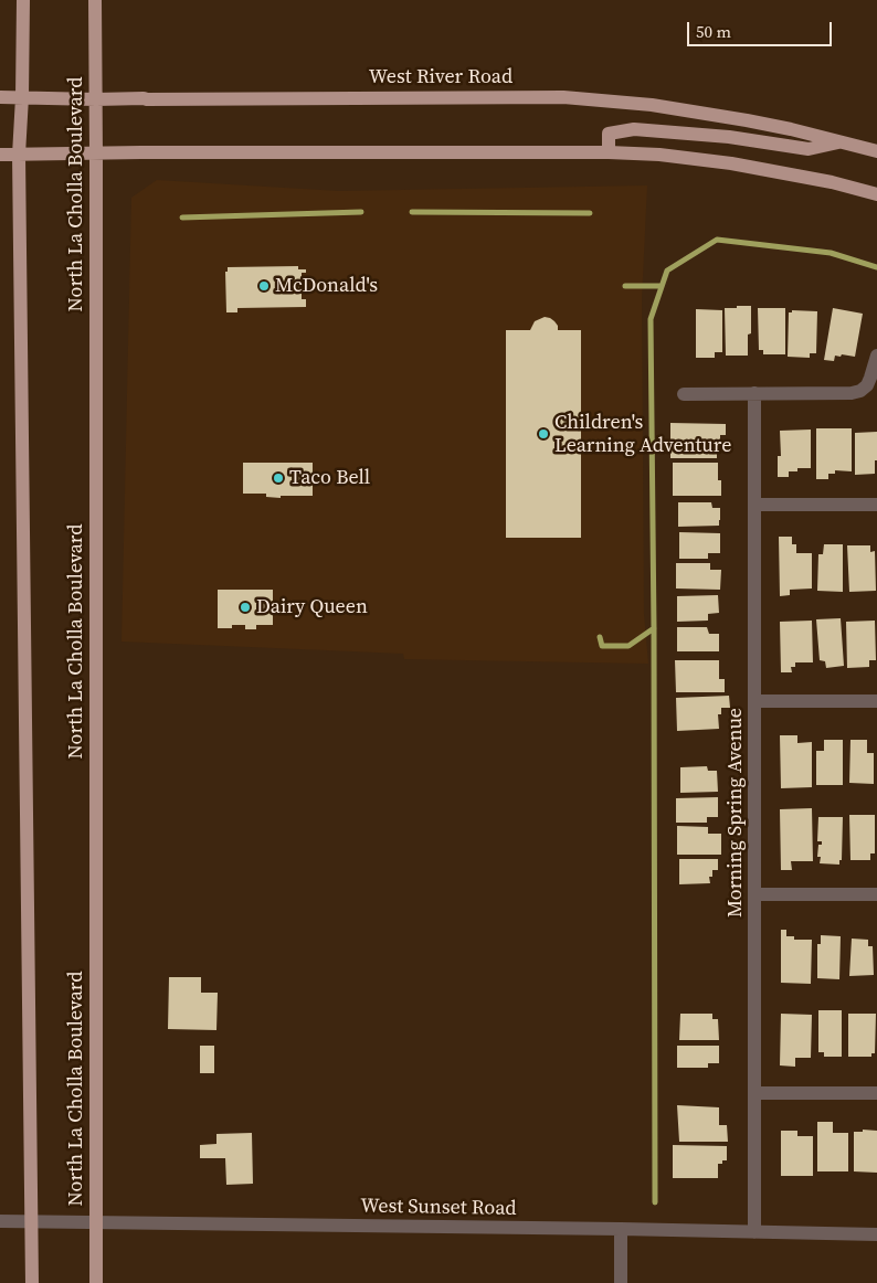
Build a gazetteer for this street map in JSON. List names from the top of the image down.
{
  "streets": {
    "main road": ["West River Road", "North La Cholla Boulevard"],
    "street": ["Morning Spring Avenue", "West Sunset Road"]
  },
  "crossings": [
    ["West River Road", "North La Cholla Boulevard"],
    ["North La Cholla Boulevard", "West Sunset Road"],
    ["Morning Spring Avenue", "West Sunset Road"]
  ],
  "places": [
    "McDonald's",
    "Children's Learning Adventure",
    "Taco Bell",
    "Dairy Queen"
  ],
  "scale_bar": "50 m"
}
